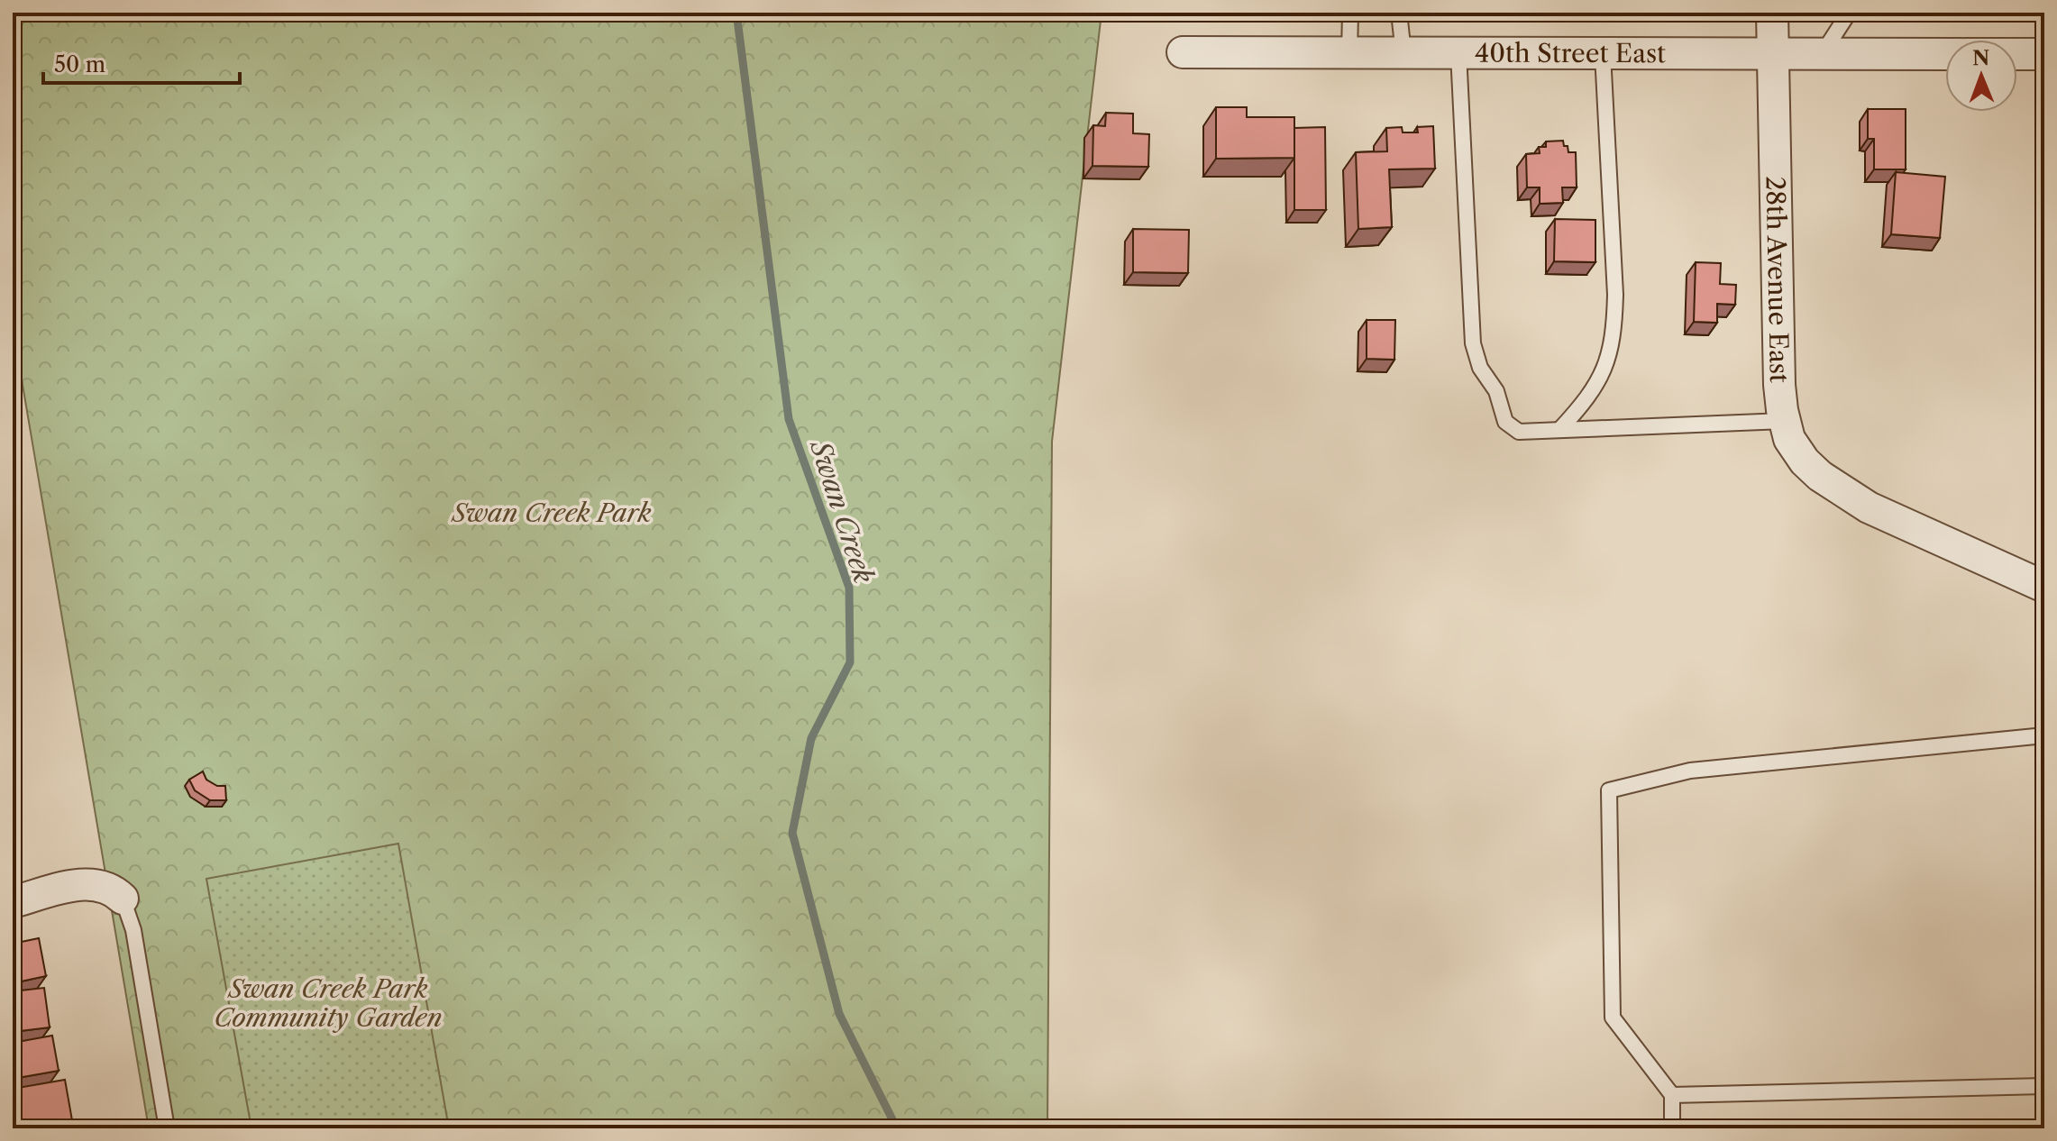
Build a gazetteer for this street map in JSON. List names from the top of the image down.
{
  "streets": {
    "street": ["40th Street East", "28th Avenue East"]
  },
  "crossings": [
    ["40th Street East", "28th Avenue East"]
  ],
  "water": ["Swan Creek"],
  "parks": ["Swan Creek Park", "Swan Creek Park Community Garden"],
  "scale_bar": "50 m",
  "north": "top"
}
